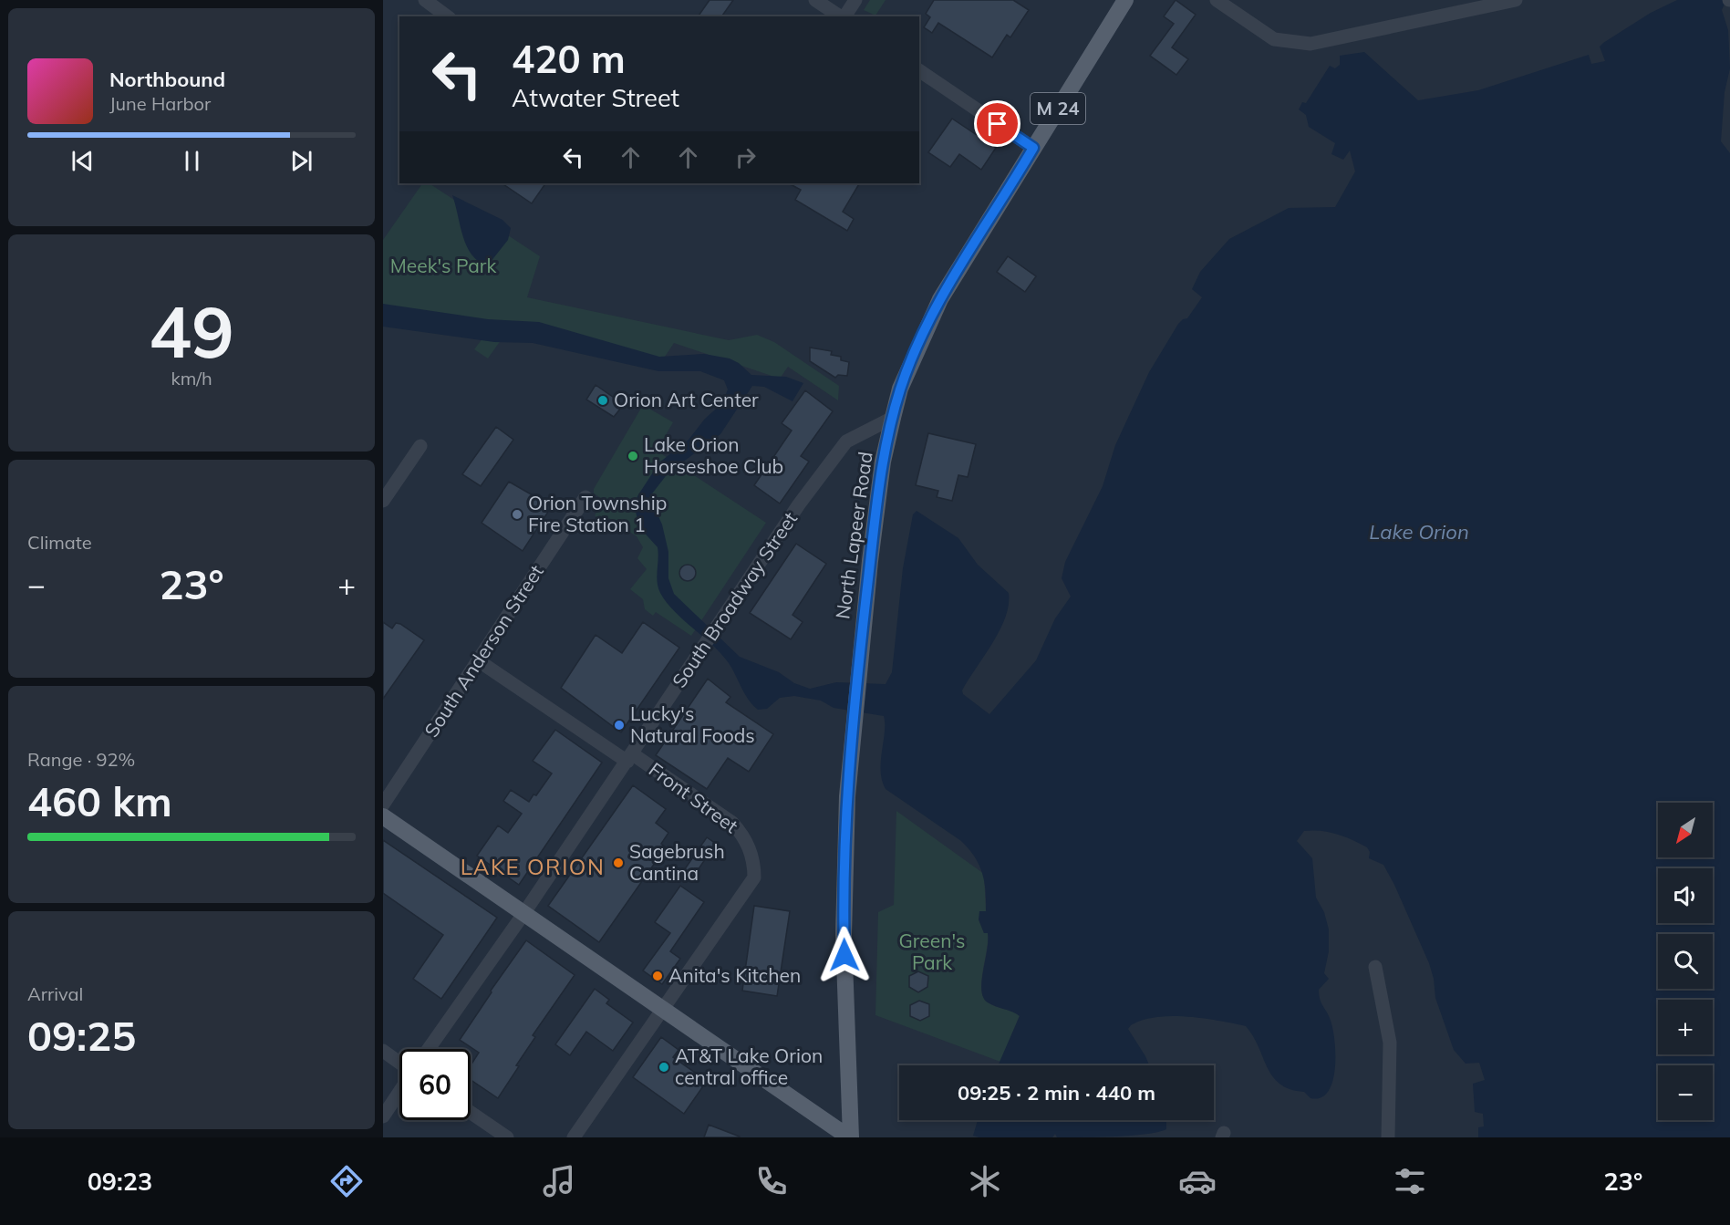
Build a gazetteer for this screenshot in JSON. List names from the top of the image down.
{
  "streets": {
    "main road": ["M 24", "North Lapeer Road"],
    "street": ["South Broadway Street", "South Anderson Street", "Front Street"]
  },
  "crossings": [
    ["North Lapeer Road", "South Broadway Street"],
    ["South Broadway Street", "Front Street"],
    ["South Anderson Street", "Front Street"]
  ],
  "districts": ["LAKE ORION"],
  "water": ["Lake Orion"],
  "parks": ["Meek's Park", "Green's Park"],
  "places": [
    "Orion Art Center",
    "Lake Orion Horseshoe Club",
    "Orion Township Fire Station 1",
    "Lucky's Natural Foods",
    "Sagebrush Cantina",
    "Anita's Kitchen",
    "AT&T Lake Orion central office"
  ],
  "north": "bottom left",
  "page": {
    "turn": ["420 m", "Atwater Street"],
    "song": ["Northbound", "June Harbor"],
    "tile": [
      ["49", "km/h"],
      "Climate",
      ["Range · 92%", "460 km"],
      ["Arrival", "09:25"]
    ],
    "heat": ["−", "23°", "+"],
    "map_buttons": ["+", "−"],
    "limit": "60",
    "trip": "09:25 · 2 min · 440 m",
    "tabs": ["09:23", "23°"]
  }
}
